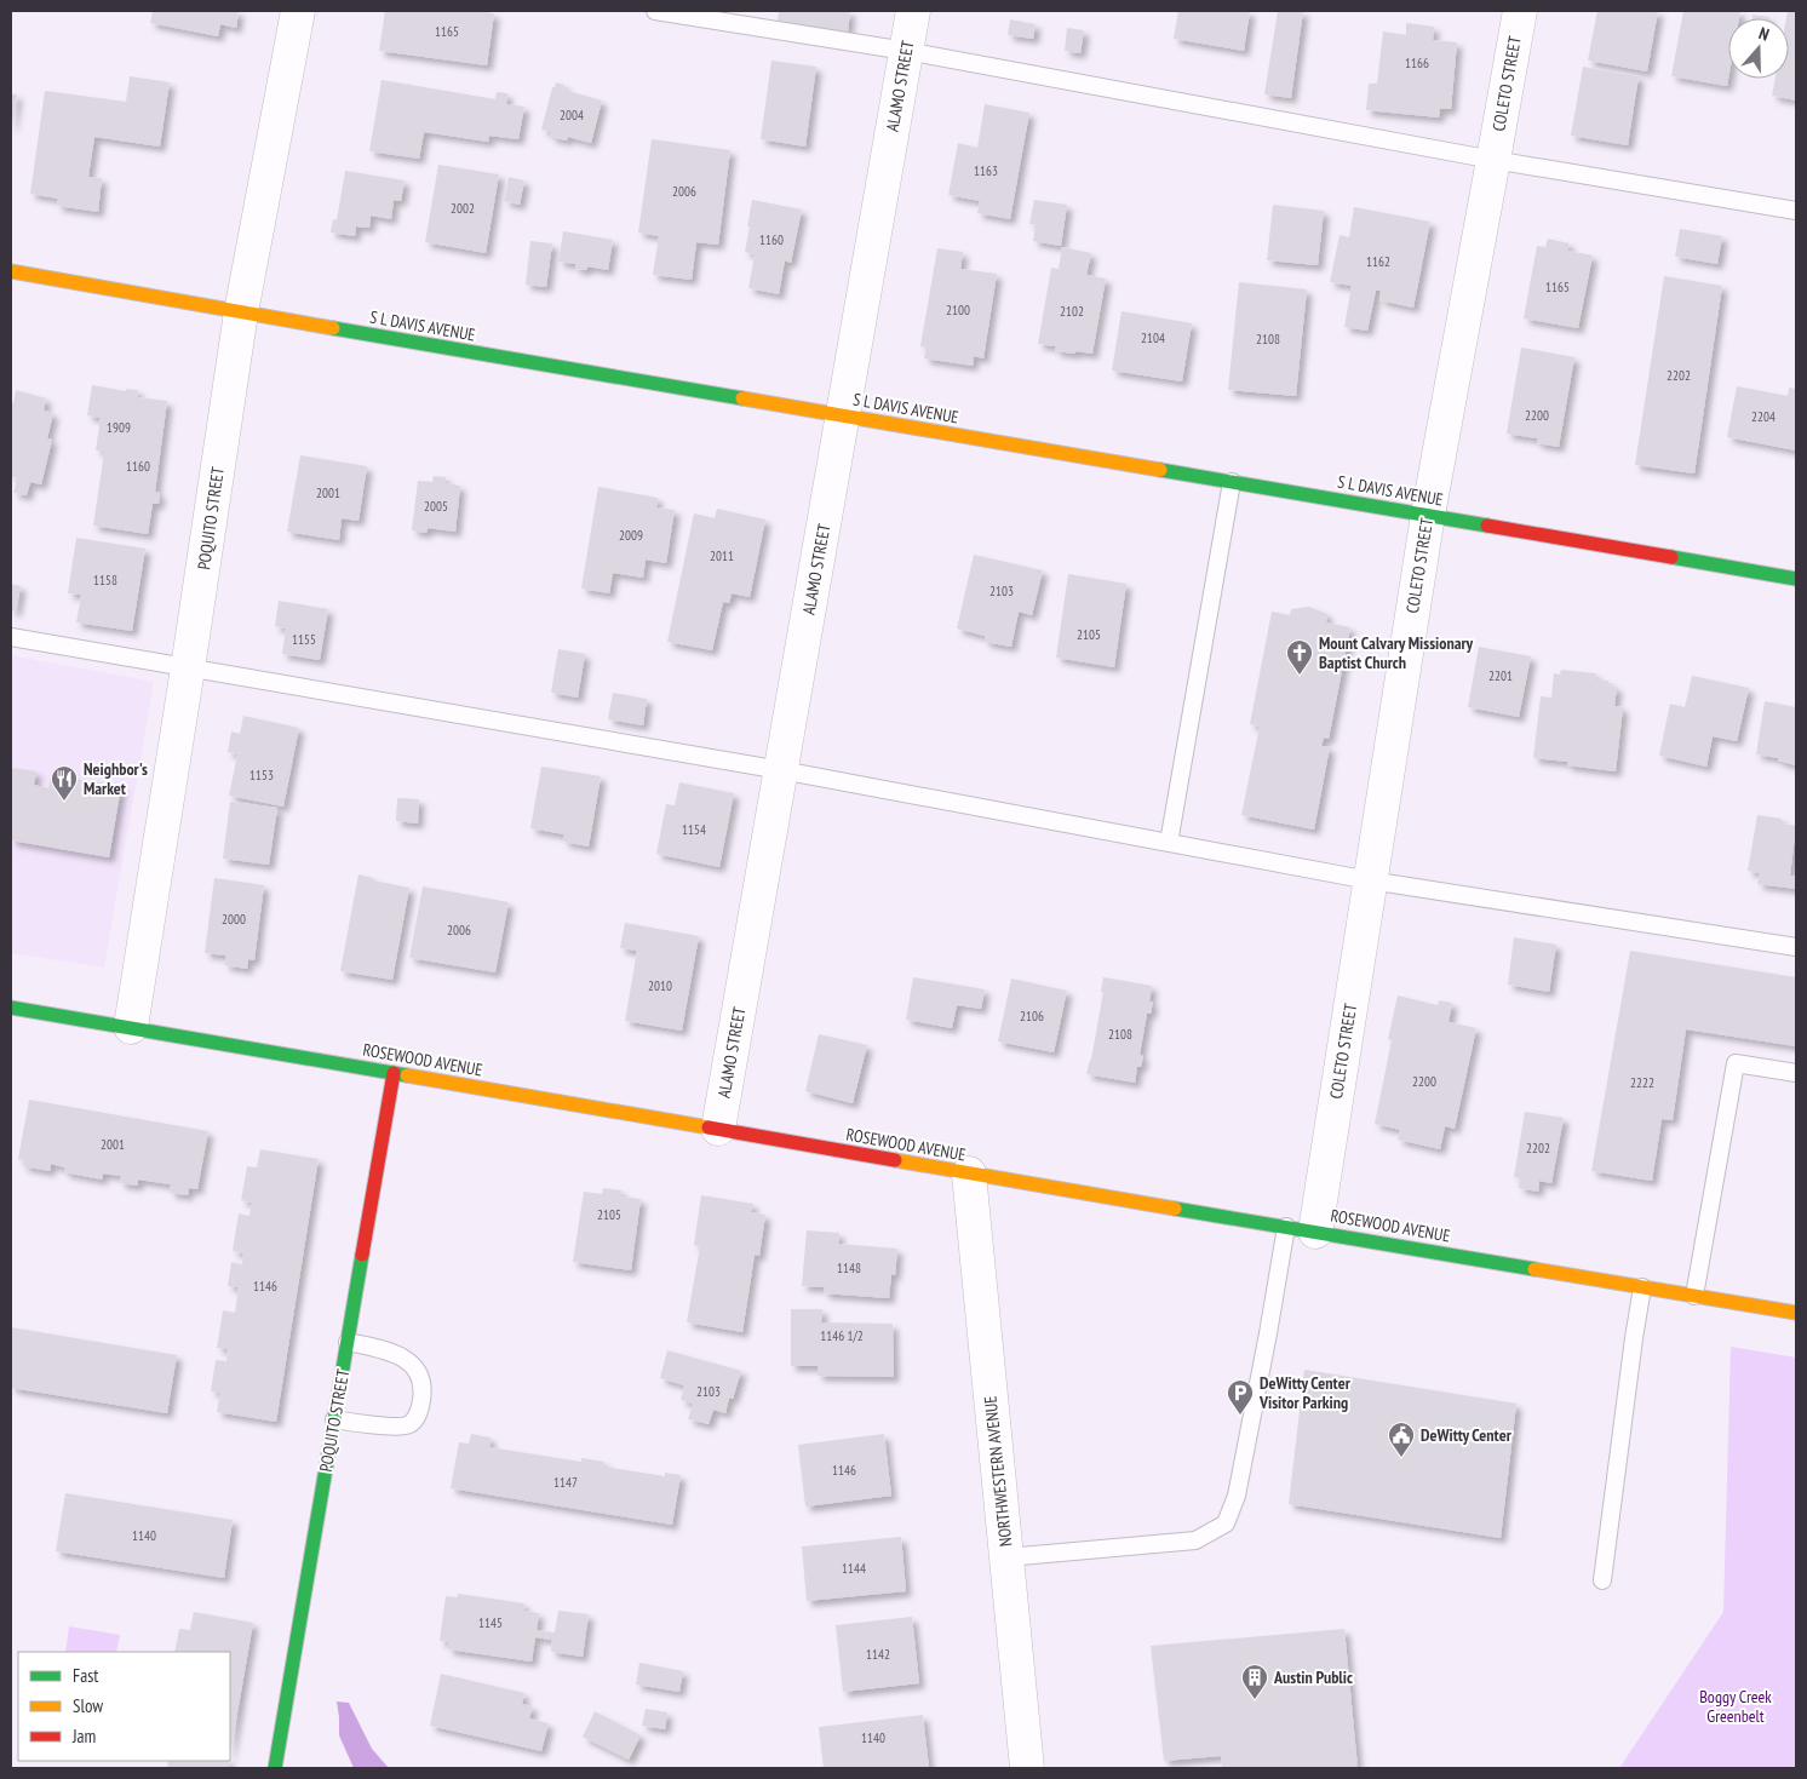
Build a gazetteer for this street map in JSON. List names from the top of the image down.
{
  "streets": {
    "street": [
      "COLETO STREET",
      "ALAMO STREET",
      "S L DAVIS AVENUE",
      "POQUITO STREET",
      "ROSEWOOD AVENUE",
      "NORTHWESTERN AVENUE"
    ]
  },
  "crossings": [
    ["COLETO STREET", "S L DAVIS AVENUE"],
    ["COLETO STREET", "ROSEWOOD AVENUE"],
    ["ALAMO STREET", "S L DAVIS AVENUE"],
    ["ALAMO STREET", "ROSEWOOD AVENUE"],
    ["S L DAVIS AVENUE", "POQUITO STREET"],
    ["POQUITO STREET", "ROSEWOOD AVENUE"],
    ["ROSEWOOD AVENUE", "NORTHWESTERN AVENUE"]
  ],
  "parks": ["Boggy Creek Greenbelt"],
  "places": {
    "church": ["Mount Calvary Missionary Baptist Church"],
    "restaurant": ["Neighbor's Market"],
    "parking": ["DeWitty Center Visitor Parking"],
    "public building": ["DeWitty Center"],
    "building": ["Austin Public"]
  },
  "house_numbers": [
    "1165",
    "1166",
    "2004",
    "1163",
    "2006",
    "2002",
    "1160",
    "1162",
    "1165",
    "2100",
    "2102",
    "2104",
    "2108",
    "2202",
    "2200",
    "2204",
    "1909",
    "1160",
    "2001",
    "2005",
    "2009",
    "2011",
    "1158",
    "2103",
    "2105",
    "1155",
    "2201",
    "1153",
    "1154",
    "2000",
    "2006",
    "2010",
    "2106",
    "2108",
    "2200",
    "2222",
    "2001",
    "2202",
    "2105",
    "1148",
    "1146",
    "1146 1/2",
    "2103",
    "1146",
    "1147",
    "1140",
    "1144",
    "1145",
    "1142",
    "1140"
  ],
  "legend": ["Fast", "Slow", "Jam"],
  "north": "top"
}
